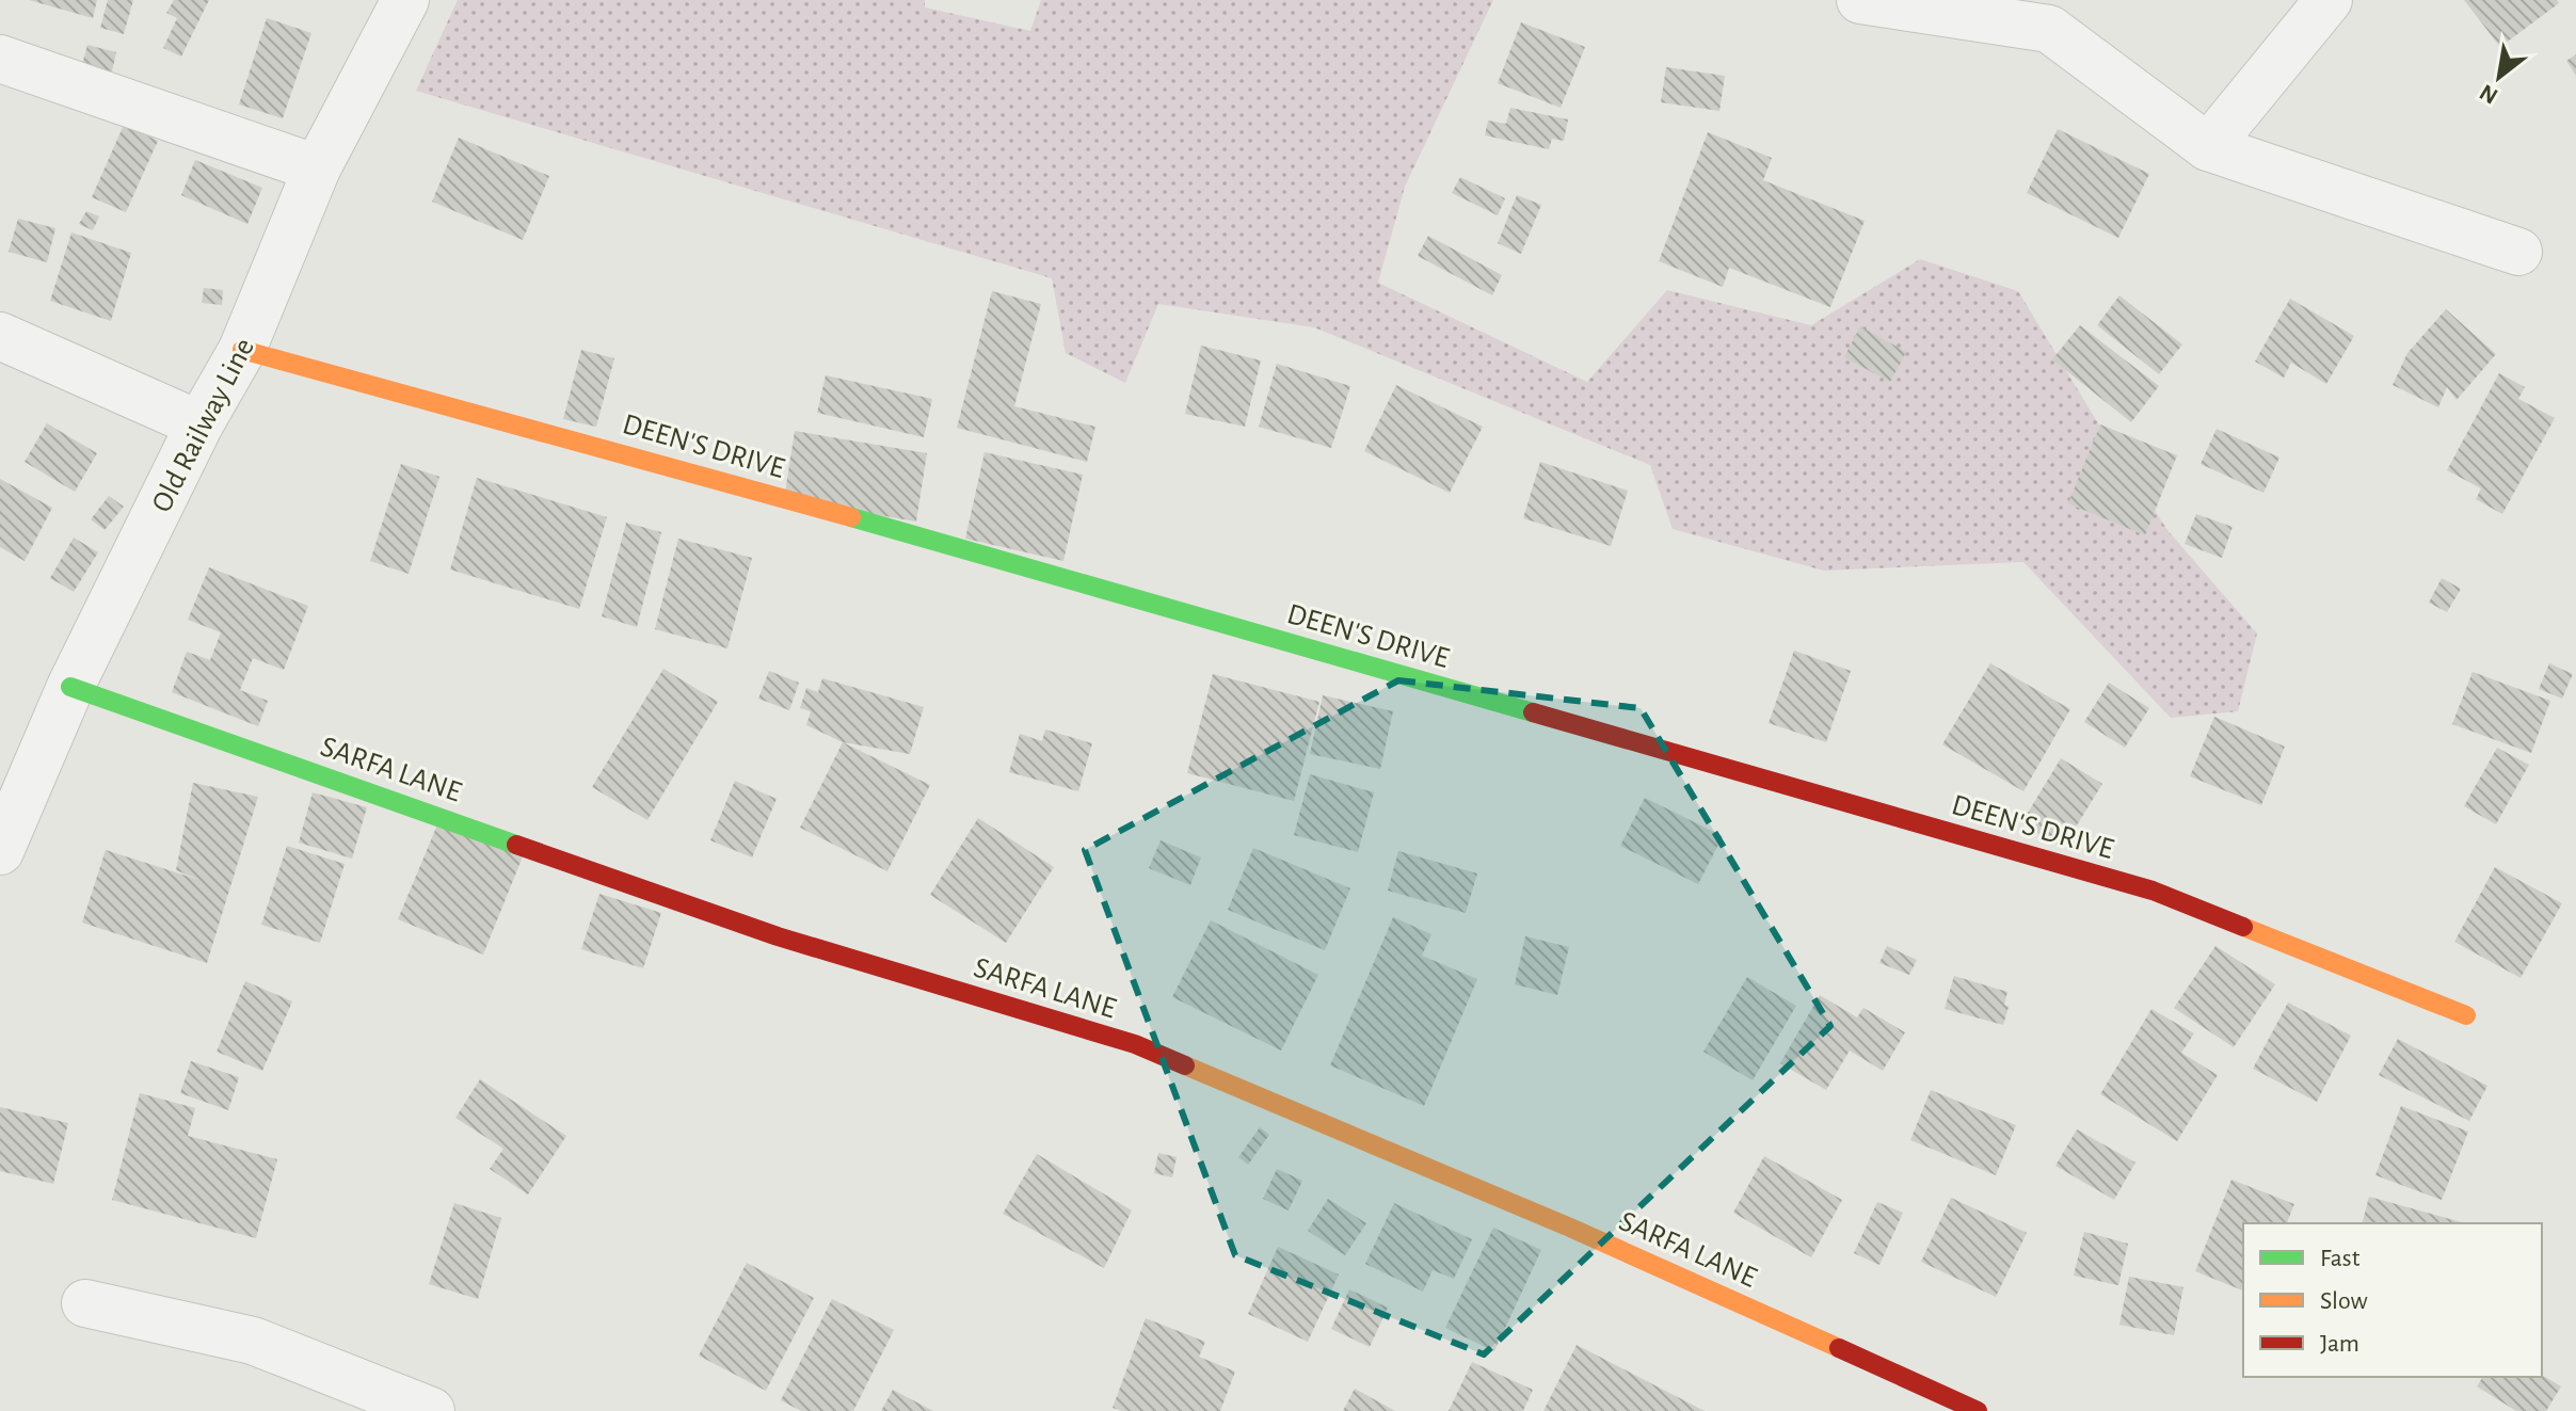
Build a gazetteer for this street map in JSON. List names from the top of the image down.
{
  "streets": {
    "street": ["Old Railway Line", "DEEN'S DRIVE", "SARFA LANE"]
  },
  "crossings": [
    ["Old Railway Line", "DEEN'S DRIVE"],
    ["Old Railway Line", "SARFA LANE"]
  ],
  "legend": ["Fast", "Slow", "Jam"],
  "north": "bottom left"
}
